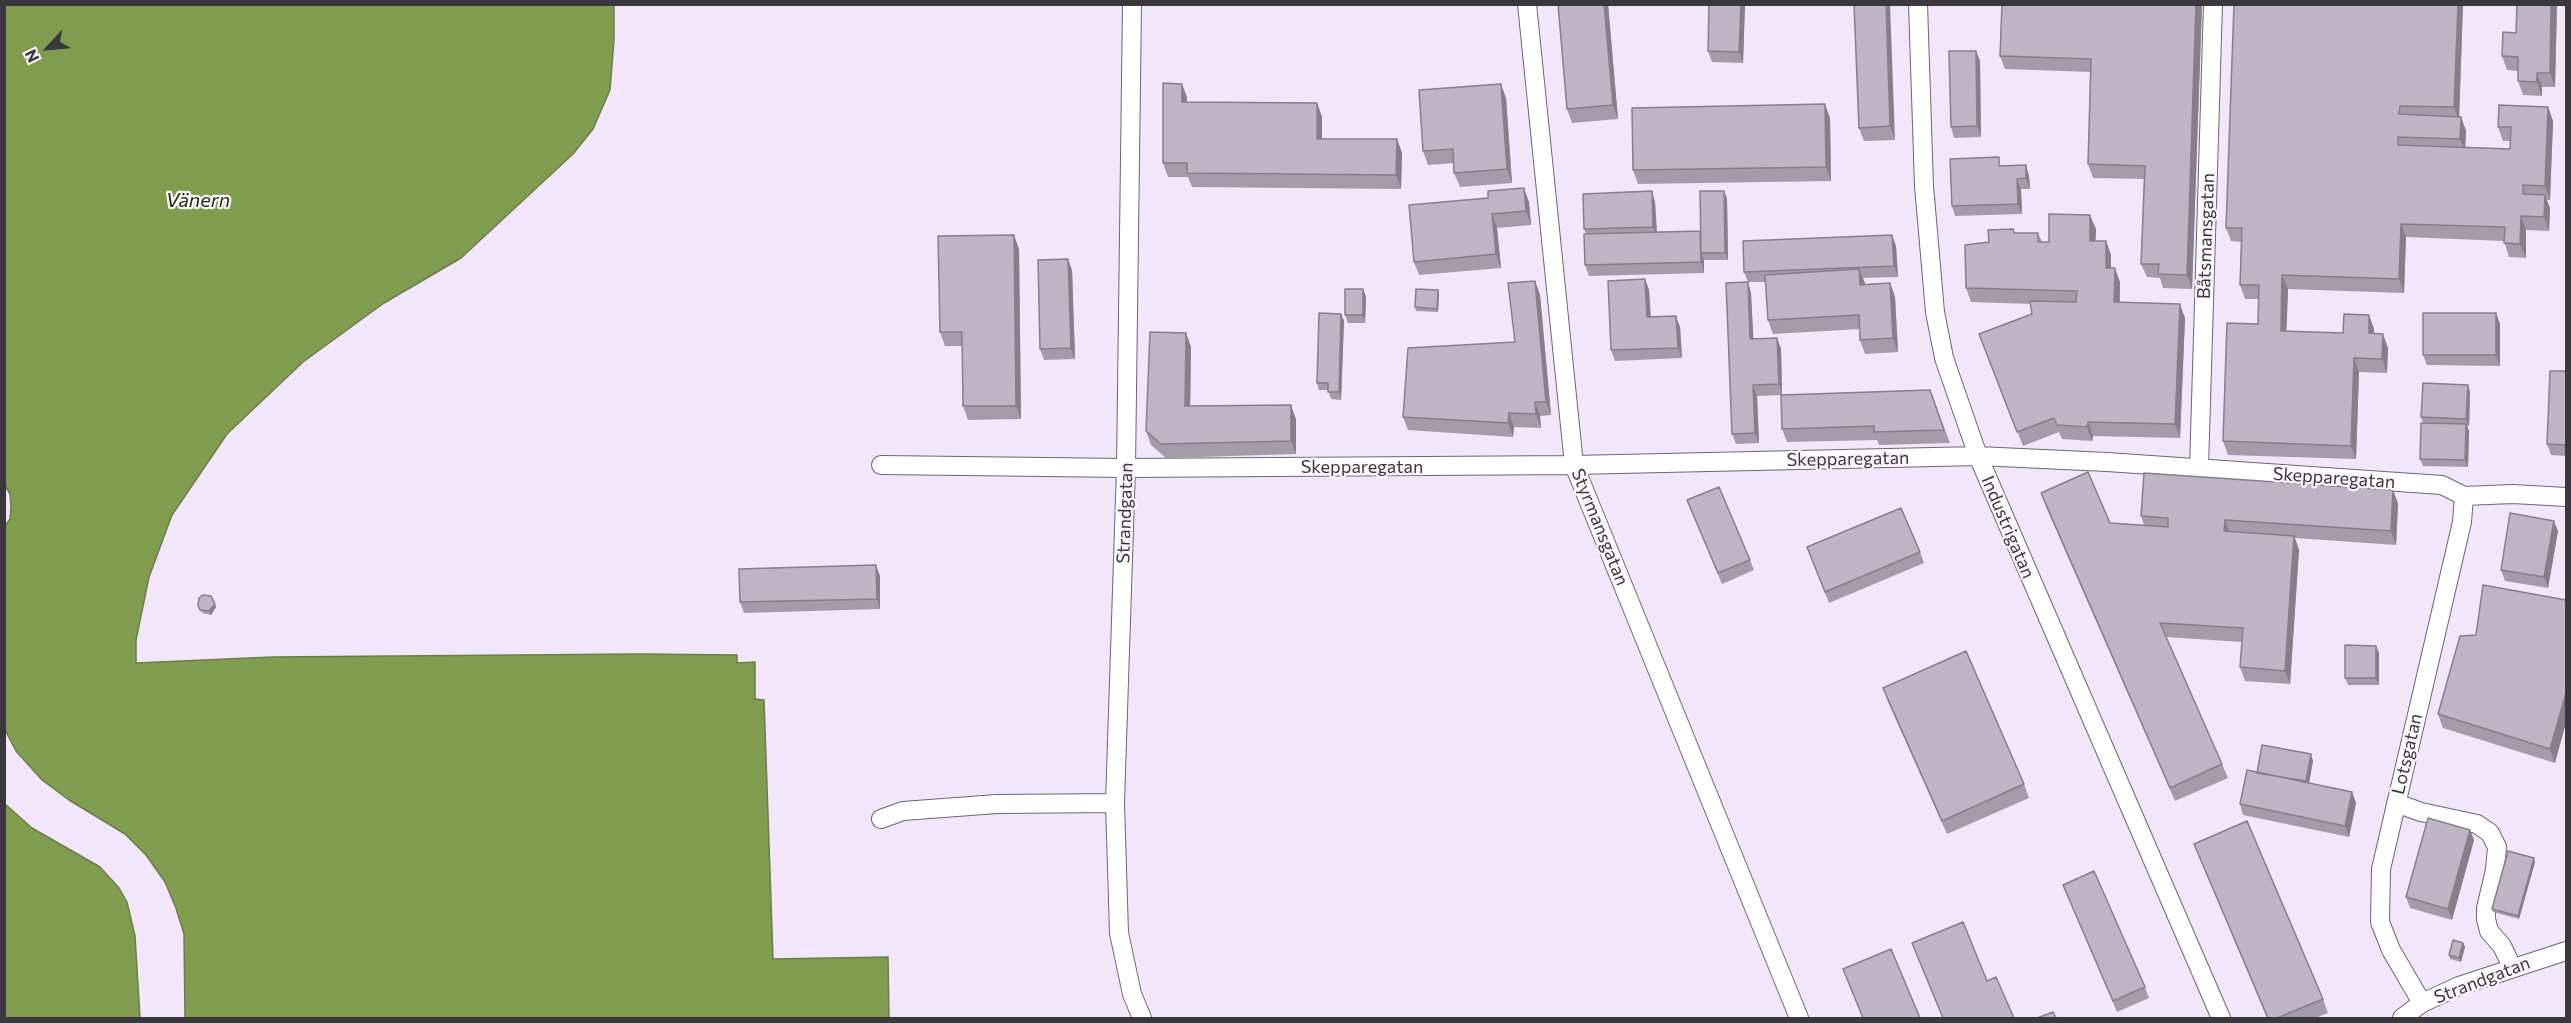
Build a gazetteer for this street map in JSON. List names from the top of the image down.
{
  "streets": {
    "street": [
      "Båtsmansgatan",
      "Skepparegatan",
      "Strandgatan",
      "Styrmansgatan",
      "Industrigatan",
      "Lotsgatan"
    ]
  },
  "crossings": [
    ["Båtsmansgatan", "Skepparegatan"],
    ["Skepparegatan", "Strandgatan"],
    ["Skepparegatan", "Styrmansgatan"],
    ["Skepparegatan", "Industrigatan"],
    ["Skepparegatan", "Lotsgatan"],
    ["Strandgatan", "Lotsgatan"]
  ],
  "water": ["Vänern"],
  "north": "bottom left"
}
